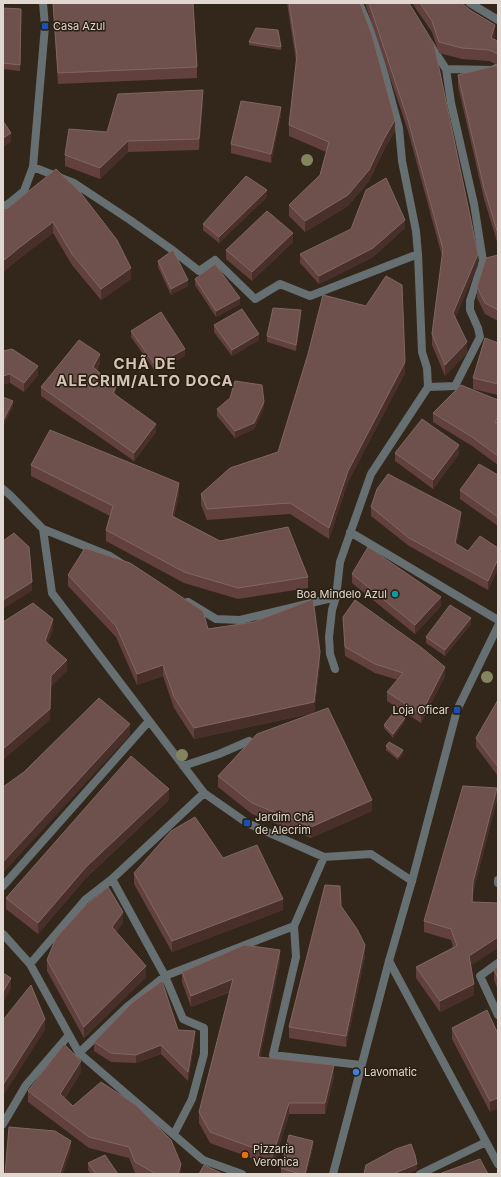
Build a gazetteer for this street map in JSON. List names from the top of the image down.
{
  "districts": ["CHÃ DE ALECRIM/ALTO DOCA"],
  "places": {
    "transit": ["Casa Azul", "Loja Oficar", "Jardim Chã de Alecrim"],
    "other": ["Boa Mindelo Azul", "Lavomatic", "Pizzaria Veronica"]
  }
}
